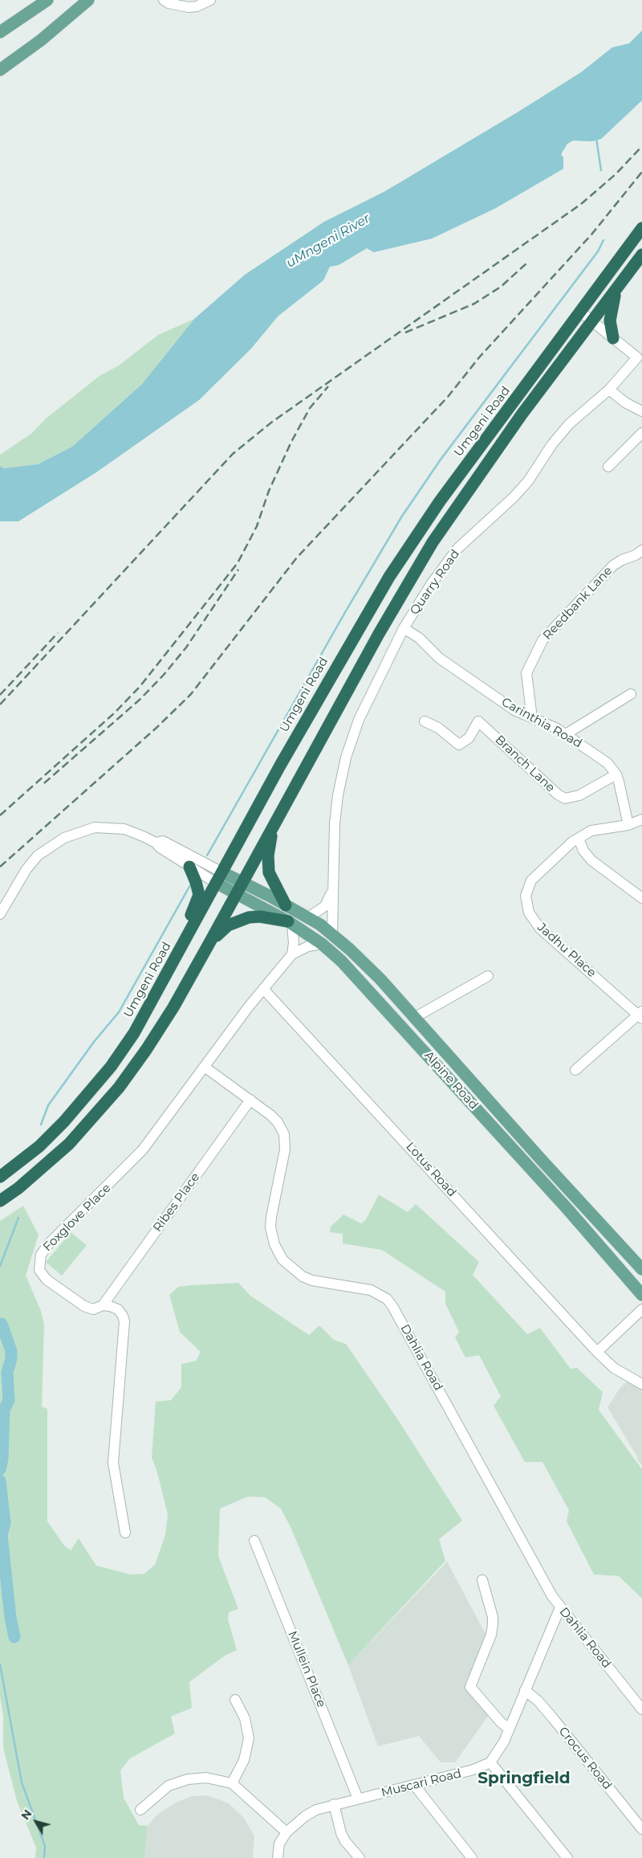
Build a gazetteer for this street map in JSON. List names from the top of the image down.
{
  "streets": {
    "highway": ["Umgeni Road"],
    "main road": ["Alpine Road"],
    "street": [
      "Quarry Road",
      "Reedbank Lane",
      "Carinthia Road",
      "Branch Lane",
      "Jadhu Place",
      "Lotus Road",
      "Ribes Place",
      "Foxglove Place",
      "Dahlia Road",
      "Mullein Place",
      "Crocus Road",
      "Muscari Road"
    ]
  },
  "crossings": [
    ["Umgeni Road", "Quarry Road"],
    ["Umgeni Road", "Alpine Road"],
    ["Quarry Road", "Carinthia Road"],
    ["Quarry Road", "Alpine Road"],
    ["Reedbank Lane", "Carinthia Road"],
    ["Carinthia Road", "Branch Lane"],
    ["Carinthia Road", "Jadhu Place"],
    ["Alpine Road", "Foxglove Place"],
    ["Lotus Road", "Foxglove Place"],
    ["Ribes Place", "Foxglove Place"],
    ["Ribes Place", "Dahlia Road"],
    ["Foxglove Place", "Dahlia Road"],
    ["Mullein Place", "Muscari Road"]
  ],
  "districts": ["Springfield"],
  "water": ["uMngeni River"],
  "north": "top left"
}
